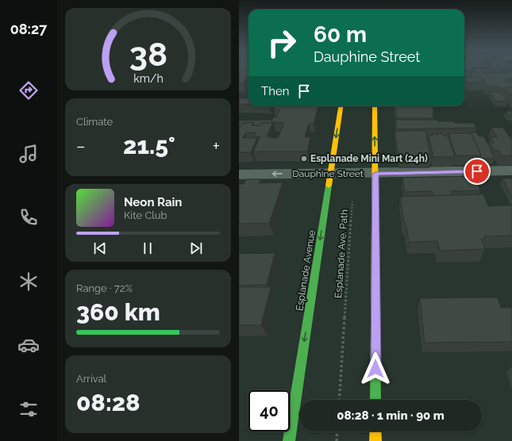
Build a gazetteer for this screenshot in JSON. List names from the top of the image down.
{
  "streets": {
    "street": ["Dauphine Street", "Esplanade Avenue"],
    "path": ["Esplanade Ave. Path"]
  },
  "crossings": [
    ["Dauphine Street", "Esplanade Ave. Path"],
    ["Dauphine Street", "Esplanade Avenue"]
  ],
  "places": ["Esplanade Mini Mart (24h)"],
  "page": {
    "tabs": "08:27",
    "turn": ["60 m", "Dauphine Street"],
    "then": "Then",
    "tile": [
      "Climate",
      ["Range · 72%", "360 km"],
      ["Arrival", "08:28"]
    ],
    "heat": ["−", "21.5°", "+"],
    "song": ["Neon Rain", "Kite Club"],
    "limit": "40",
    "trip": "08:28 · 1 min · 90 m",
    "gauge": ["38", "km/h"]
  }
}
